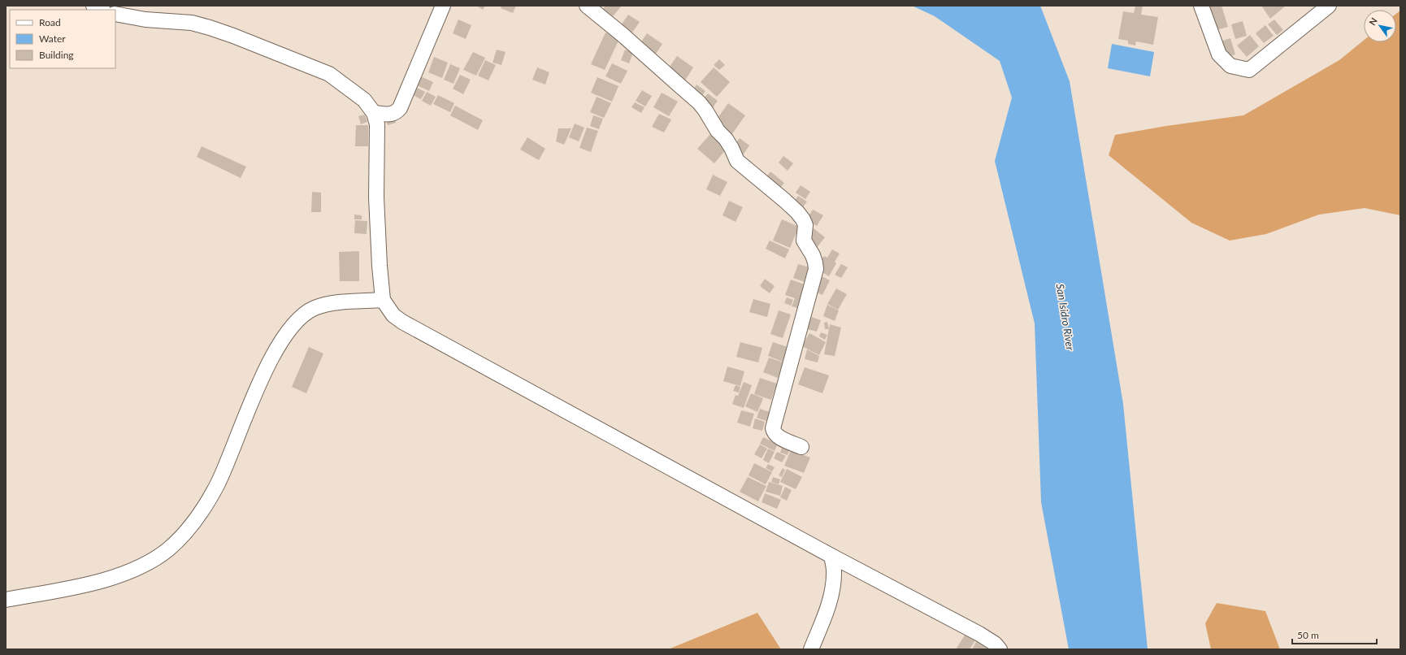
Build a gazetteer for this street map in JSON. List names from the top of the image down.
{
  "water": ["San Isidro River"],
  "legend": ["Road", "Water", "Building"],
  "scale_bar": "50 m",
  "north": "top left"
}
